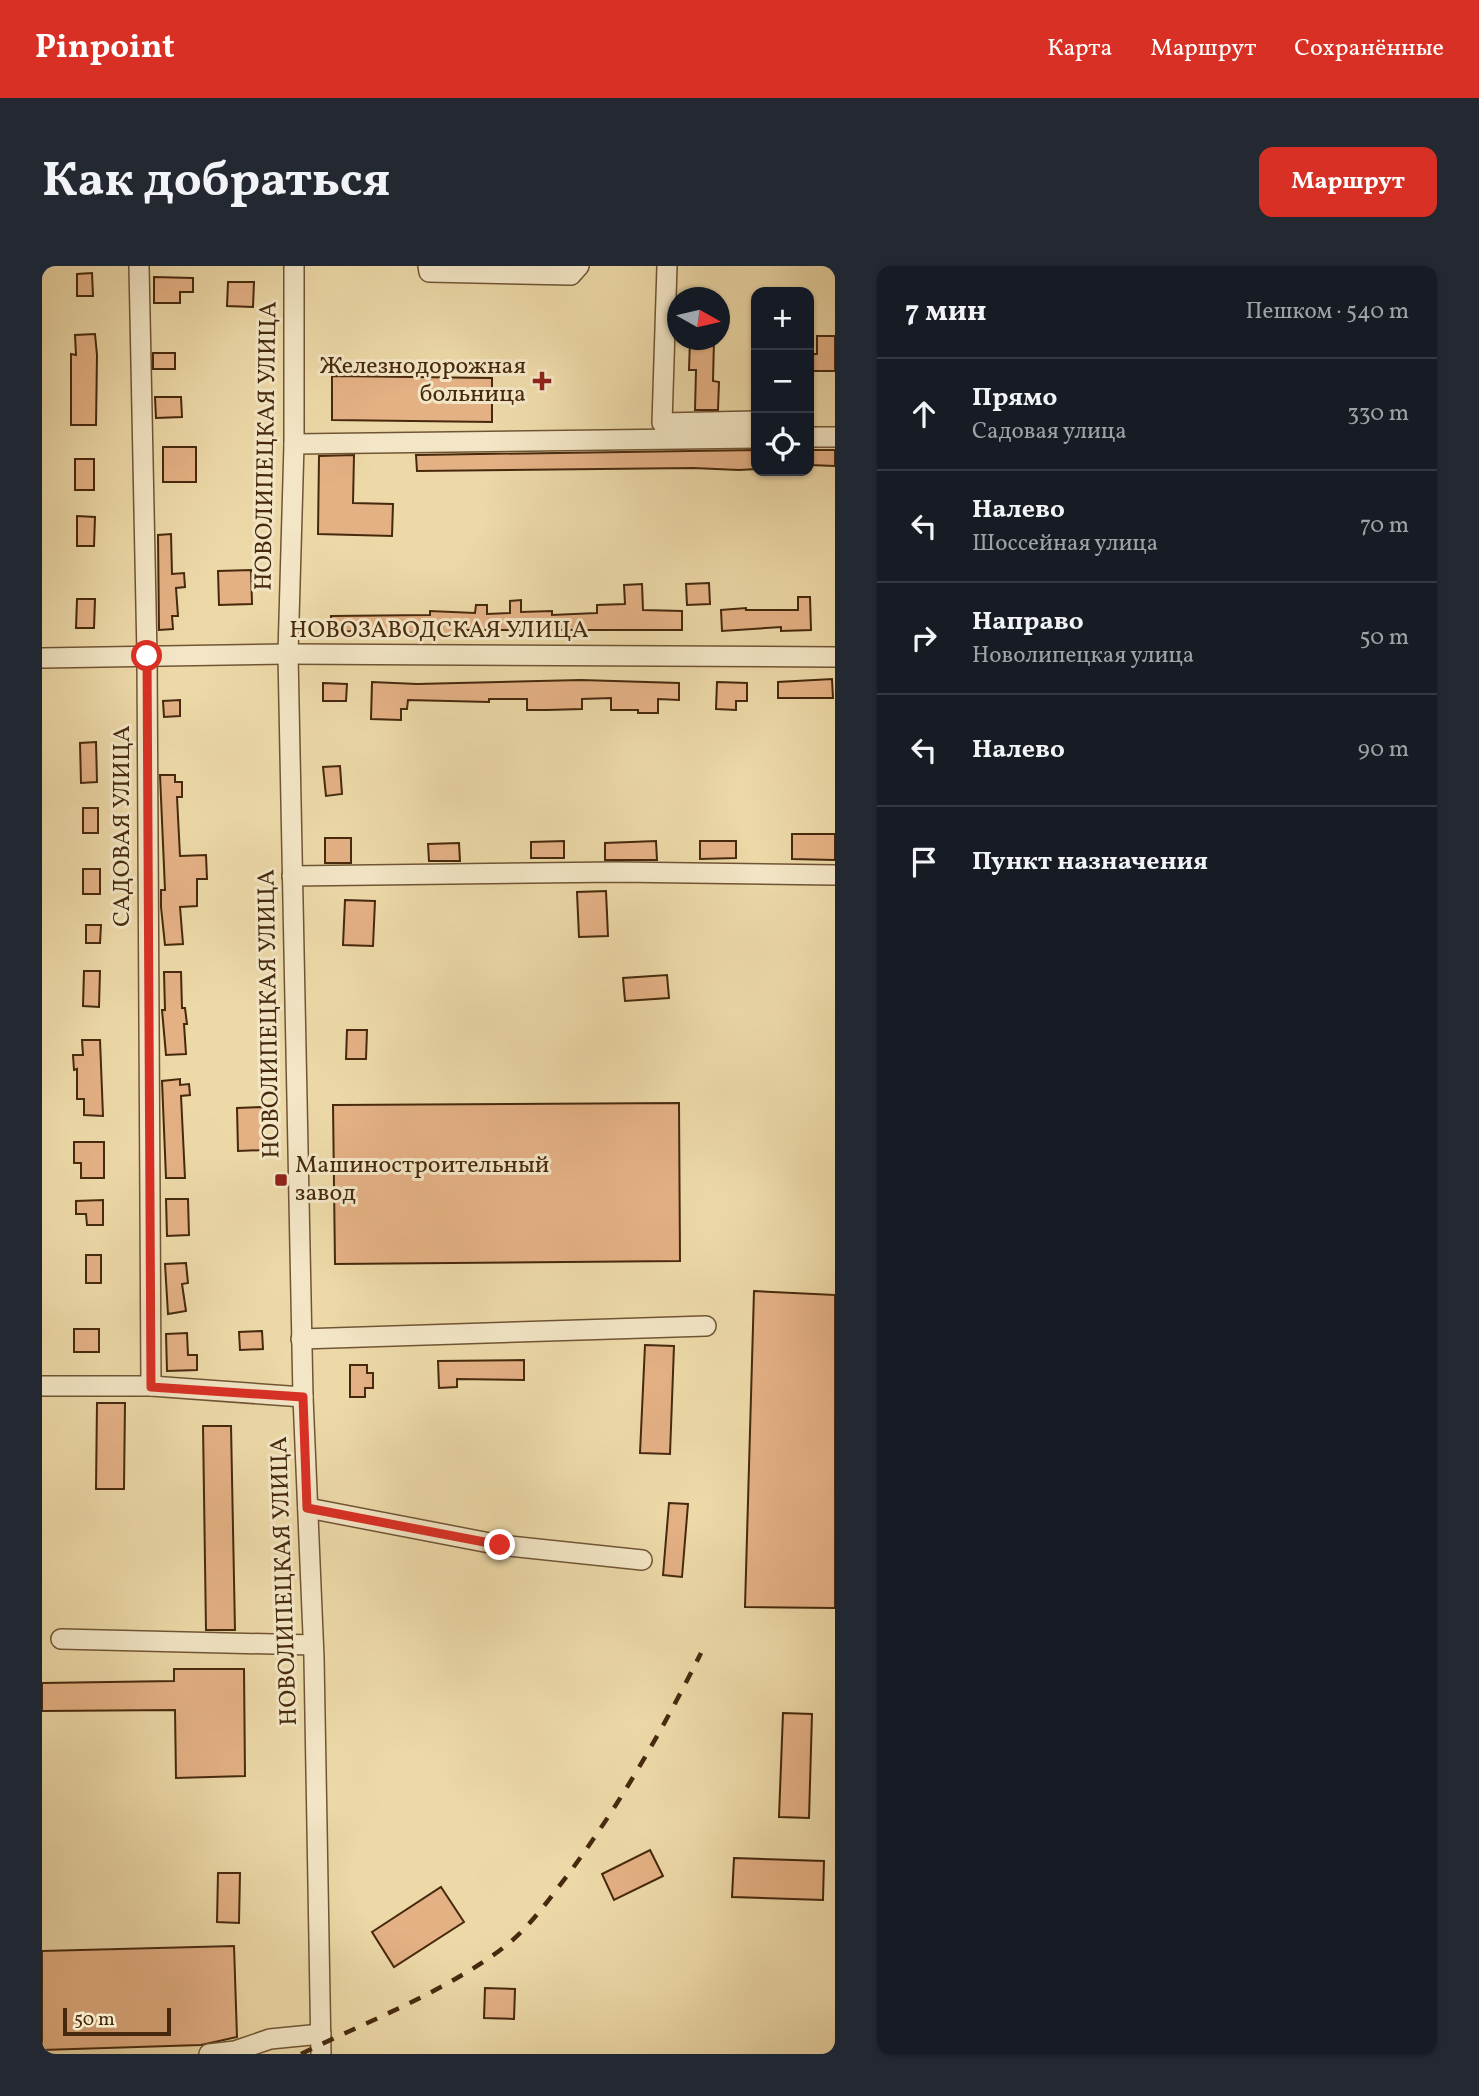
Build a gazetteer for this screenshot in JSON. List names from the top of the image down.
{
  "streets": {
    "street": ["НОВОЛИПЕЦКАЯ УЛИЦА", "НОВОЗАВОДСКАЯ УЛИЦА", "САДОВАЯ УЛИЦА"]
  },
  "crossings": [
    ["НОВОЛИПЕЦКАЯ УЛИЦА", "НОВОЗАВОДСКАЯ УЛИЦА"],
    ["НОВОЗАВОДСКАЯ УЛИЦА", "САДОВАЯ УЛИЦА"]
  ],
  "places": {
    "health": ["Железнодорожная больница"],
    "transit": ["Машиностроительный завод"]
  },
  "scale_bar": "50 m",
  "north": "right",
  "page": {
    "header": "Pinpoint",
    "nav": ["Карта", "Маршрут", "Сохранённые"],
    "buttons": "Маршрут",
    "title": "Как добраться",
    "heading": ["7 мин", "Пешком · 540 m"],
    "map_buttons": ["+", "−"],
    "list": [
      ["Прямо", "Садовая улица", "330 m"],
      ["Налево", "Шоссейная улица", "70 m"],
      ["Направо", "Новолипецкая улица", "50 m"],
      ["Налево", "90 m"],
      "Пункт назначения"
    ],
    "scale": "50 m"
  }
}
